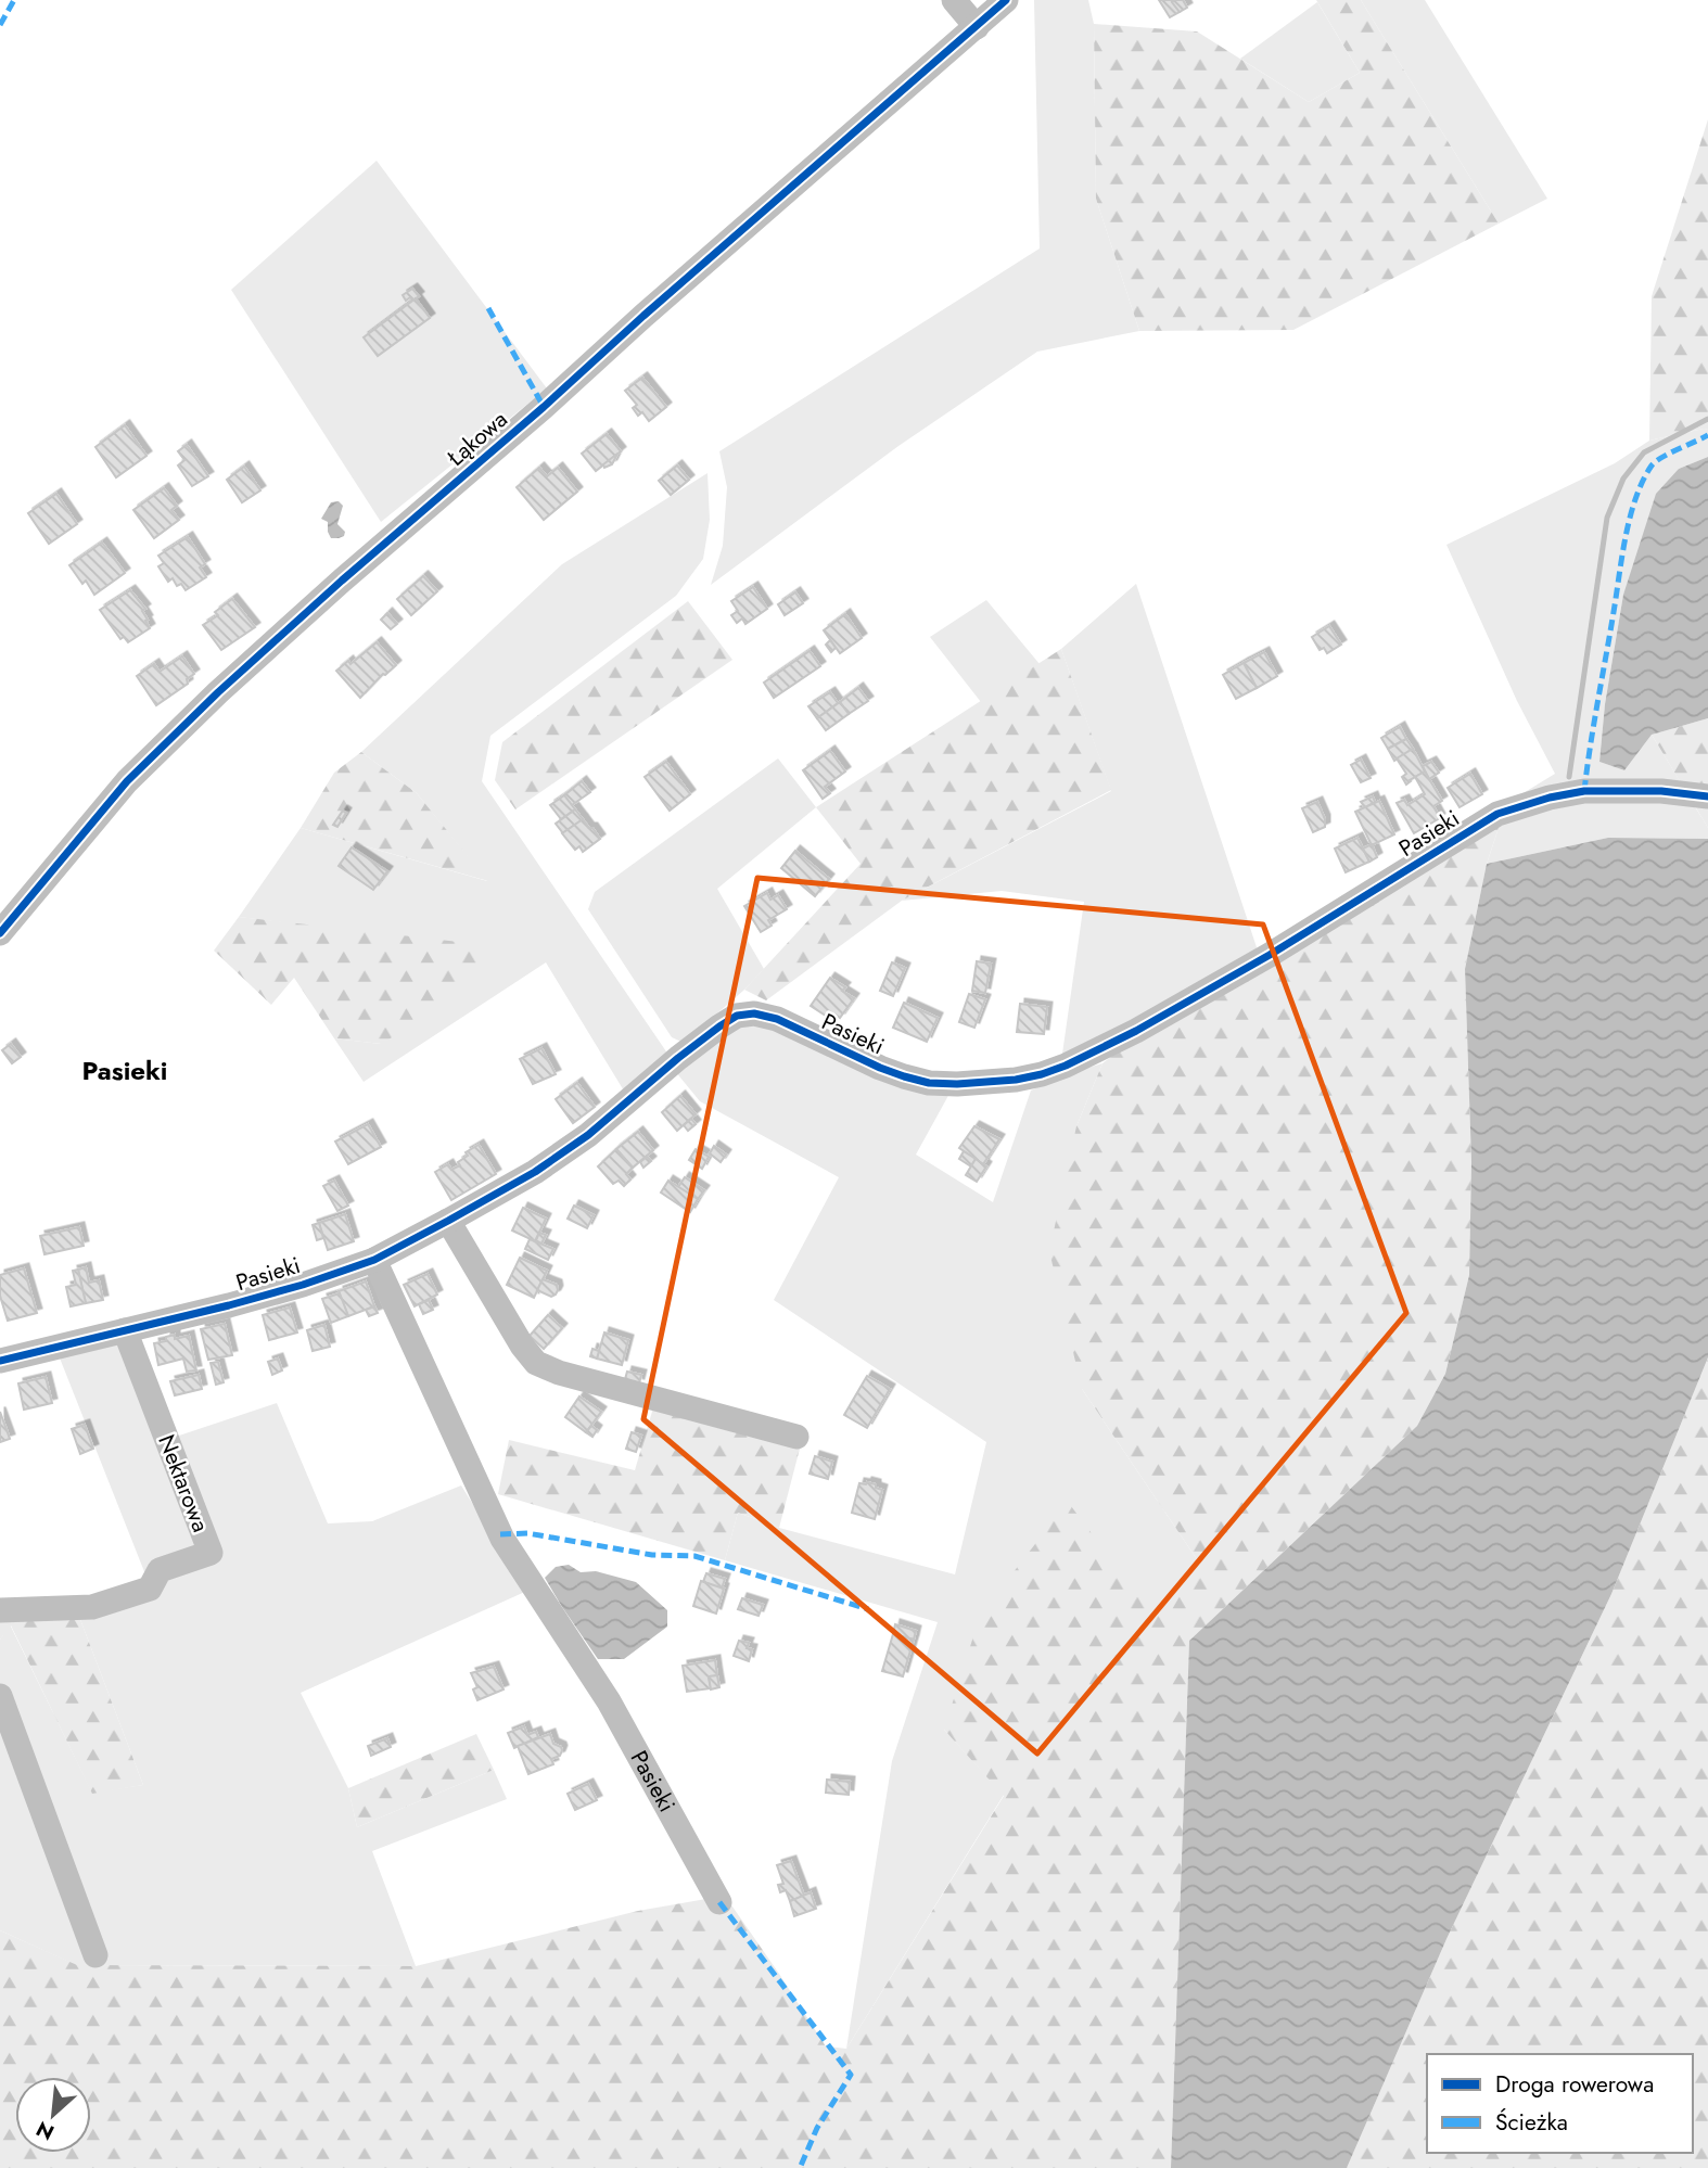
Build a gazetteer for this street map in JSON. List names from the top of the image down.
{
  "streets": {
    "street": ["Łąkowa", "Pasieki", "Nektarowa"]
  },
  "crossings": [
    ["Pasieki", "Nektarowa"]
  ],
  "districts": ["Pasieki"],
  "legend": ["Droga rowerowa", "Ścieżka"],
  "north": "bottom left"
}
